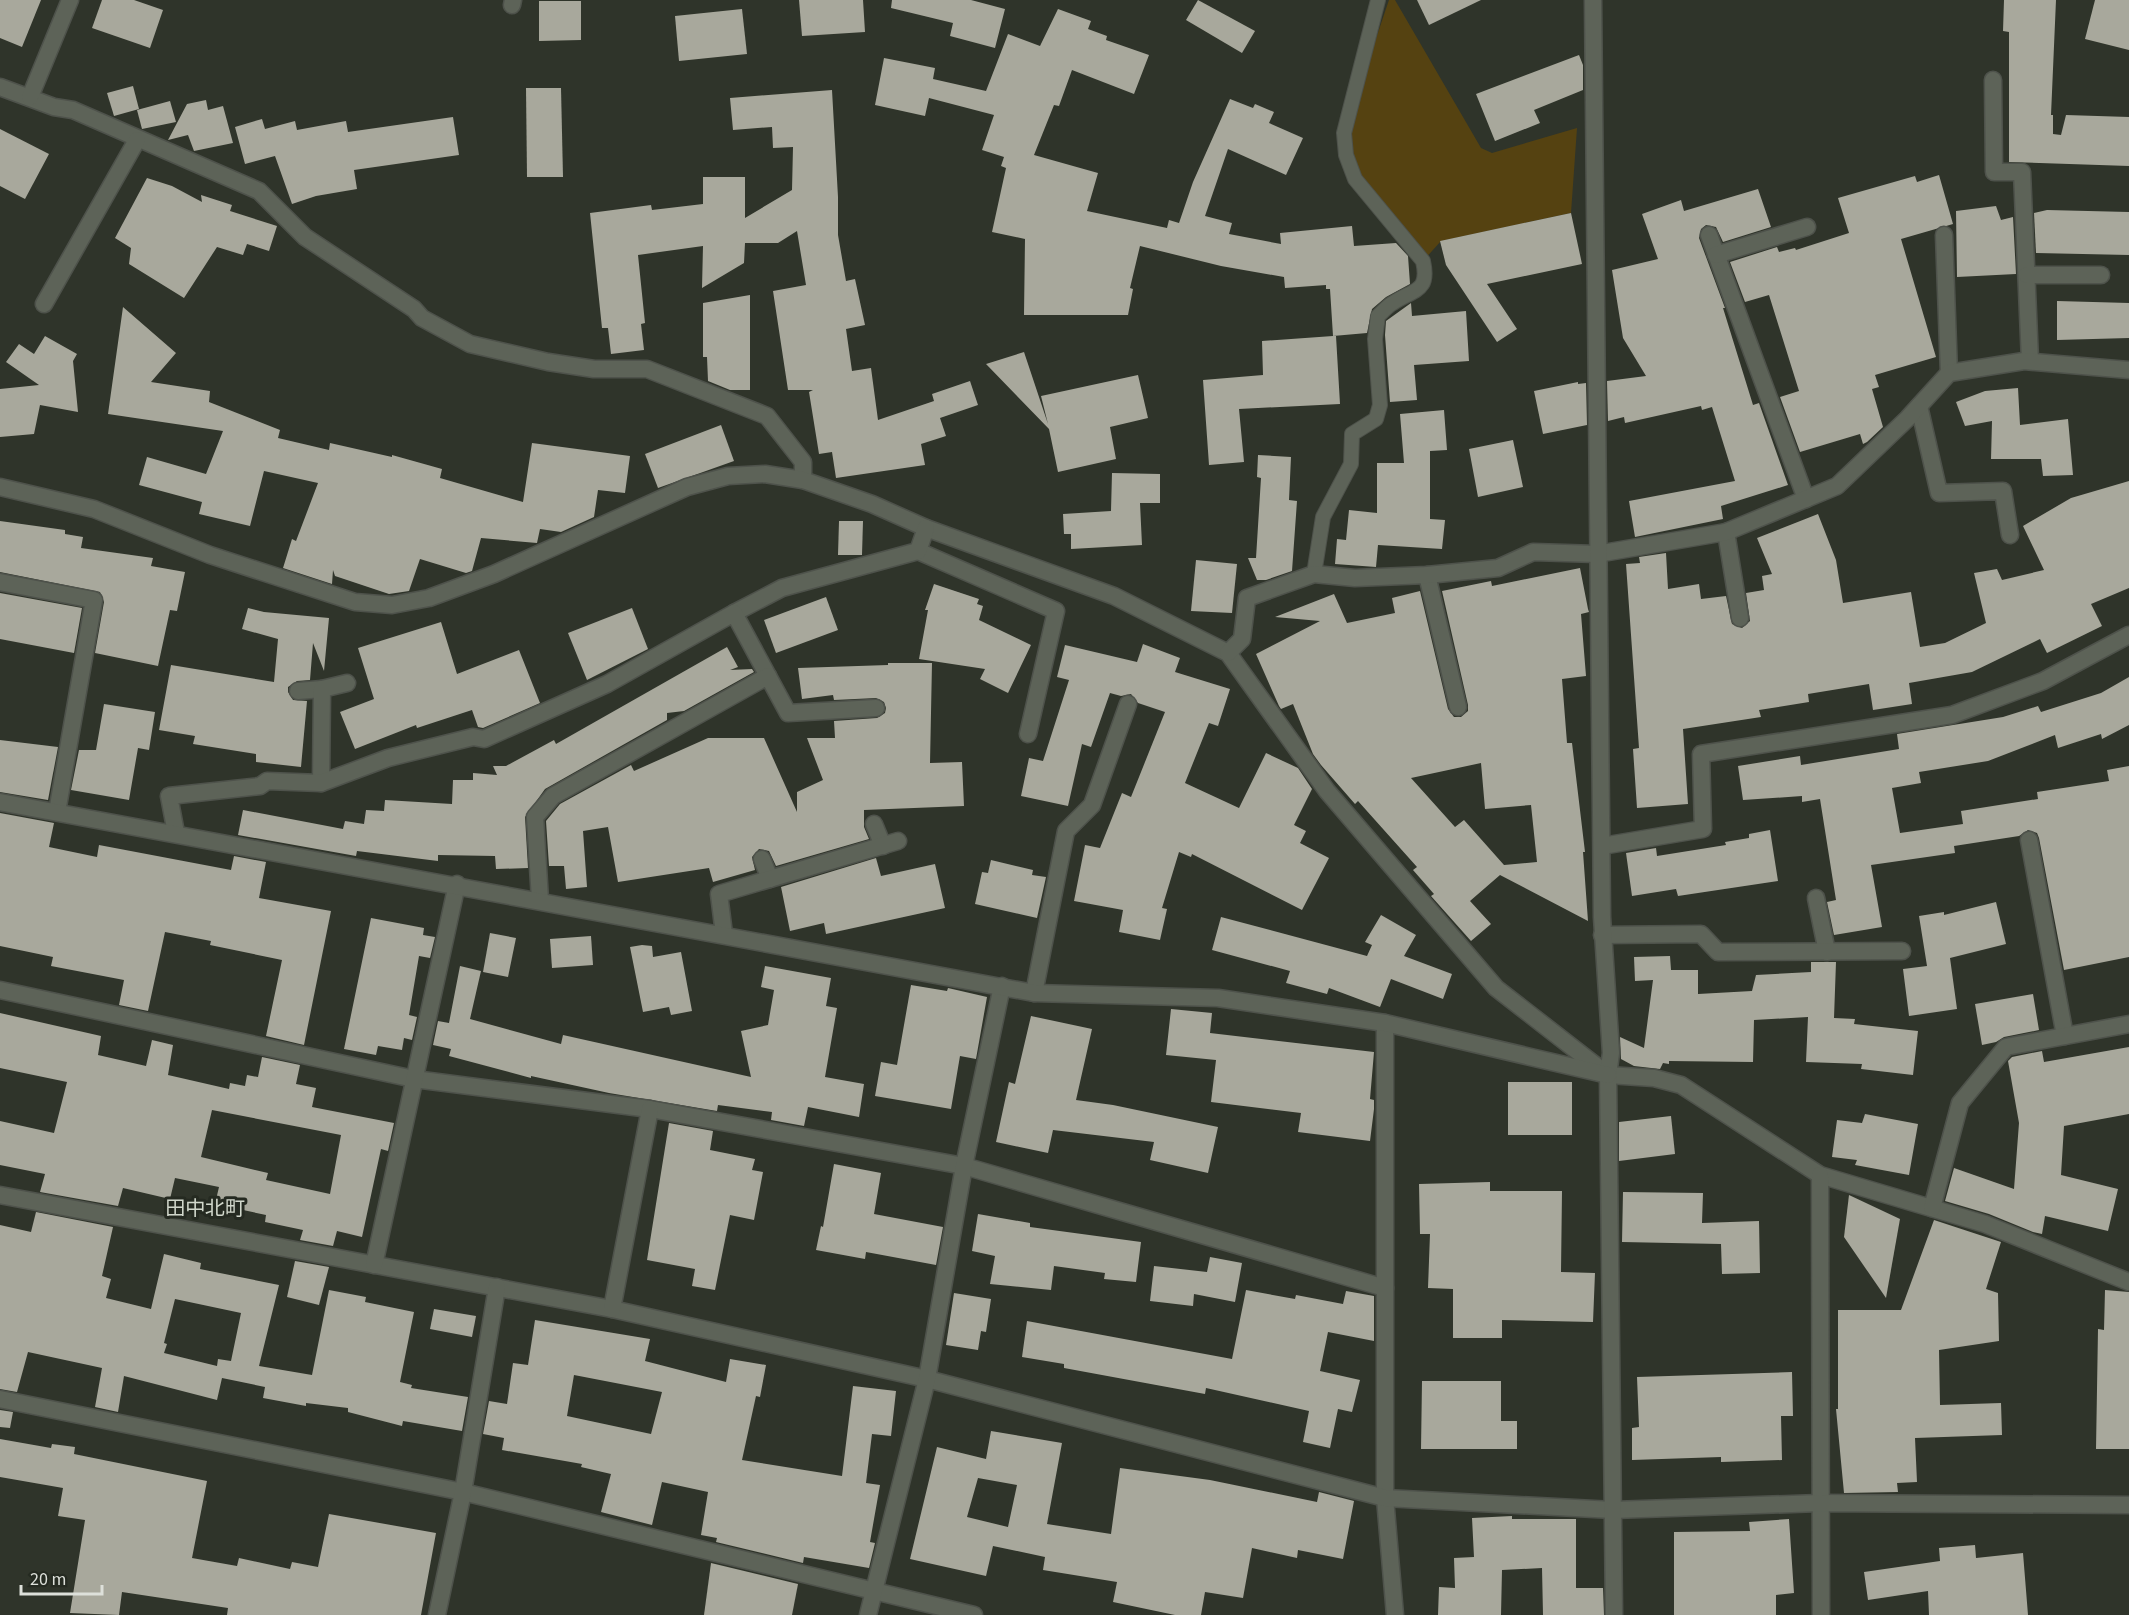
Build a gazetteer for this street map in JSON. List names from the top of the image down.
{
  "districts": ["田中北町"],
  "scale_bar": "20 m"
}
